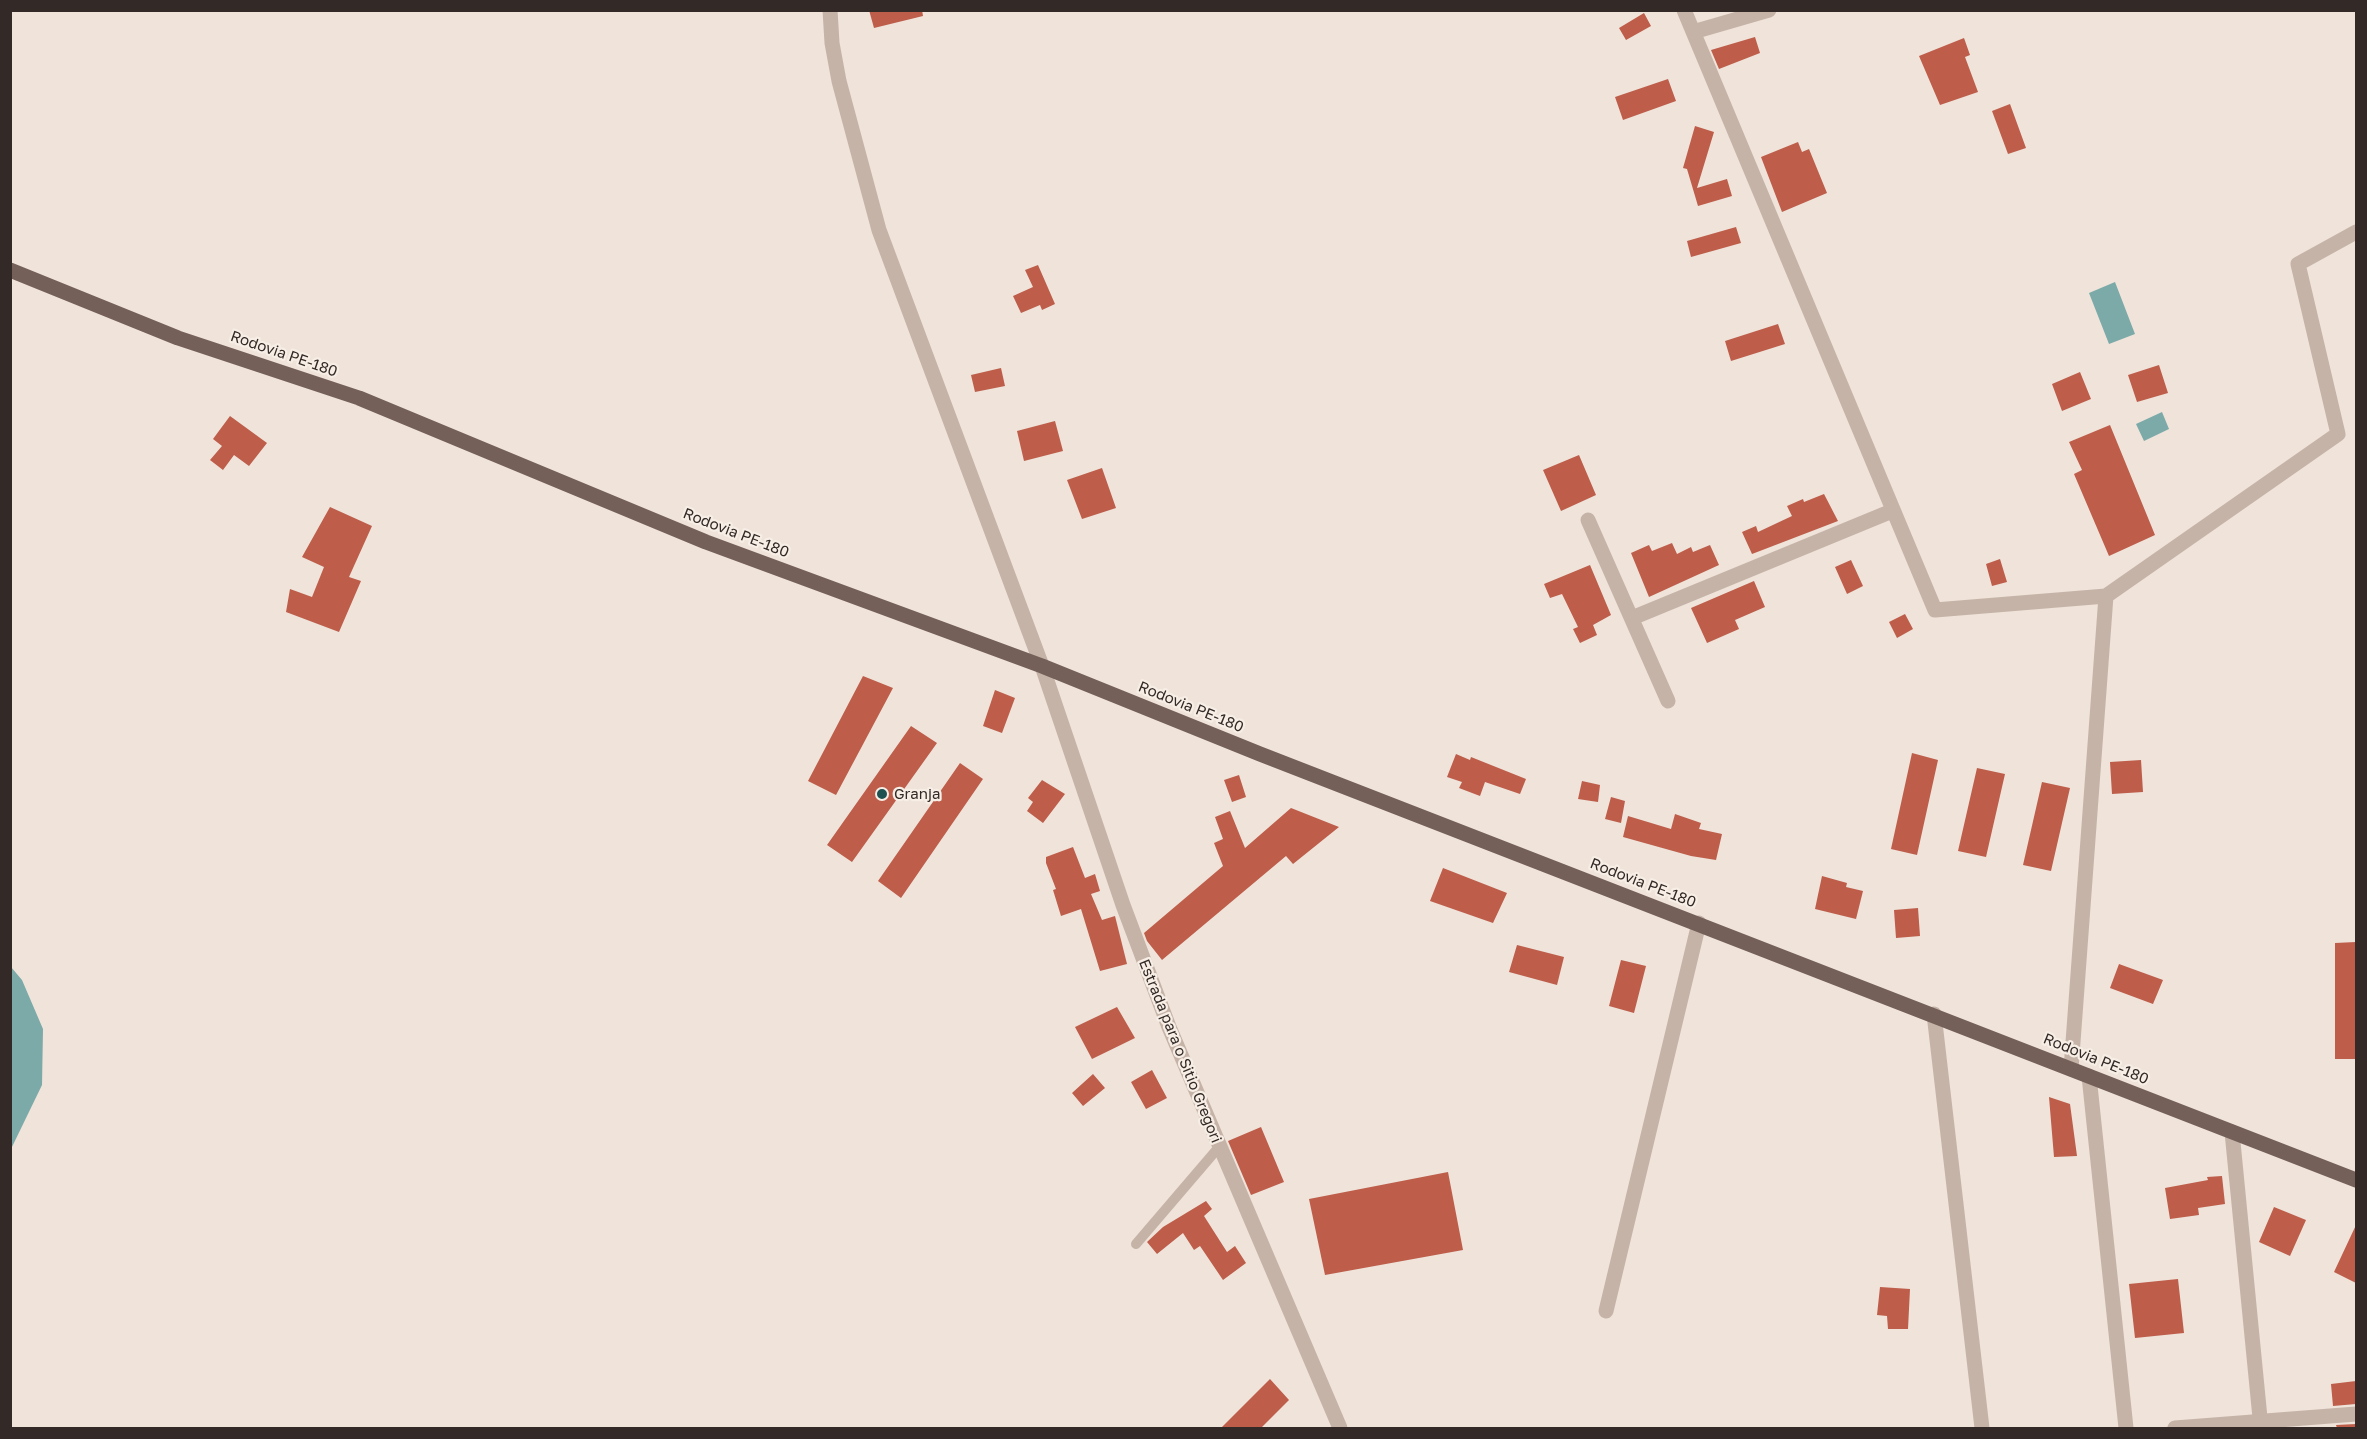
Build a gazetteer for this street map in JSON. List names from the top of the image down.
{
  "streets": {
    "main road": ["Rodovia PE-180"],
    "street": ["Estrada para o Sitio Gregori"]
  },
  "crossings": [
    ["Rodovia PE-180", "Estrada para o Sitio Gregori"]
  ],
  "places": ["Granja"]
}
